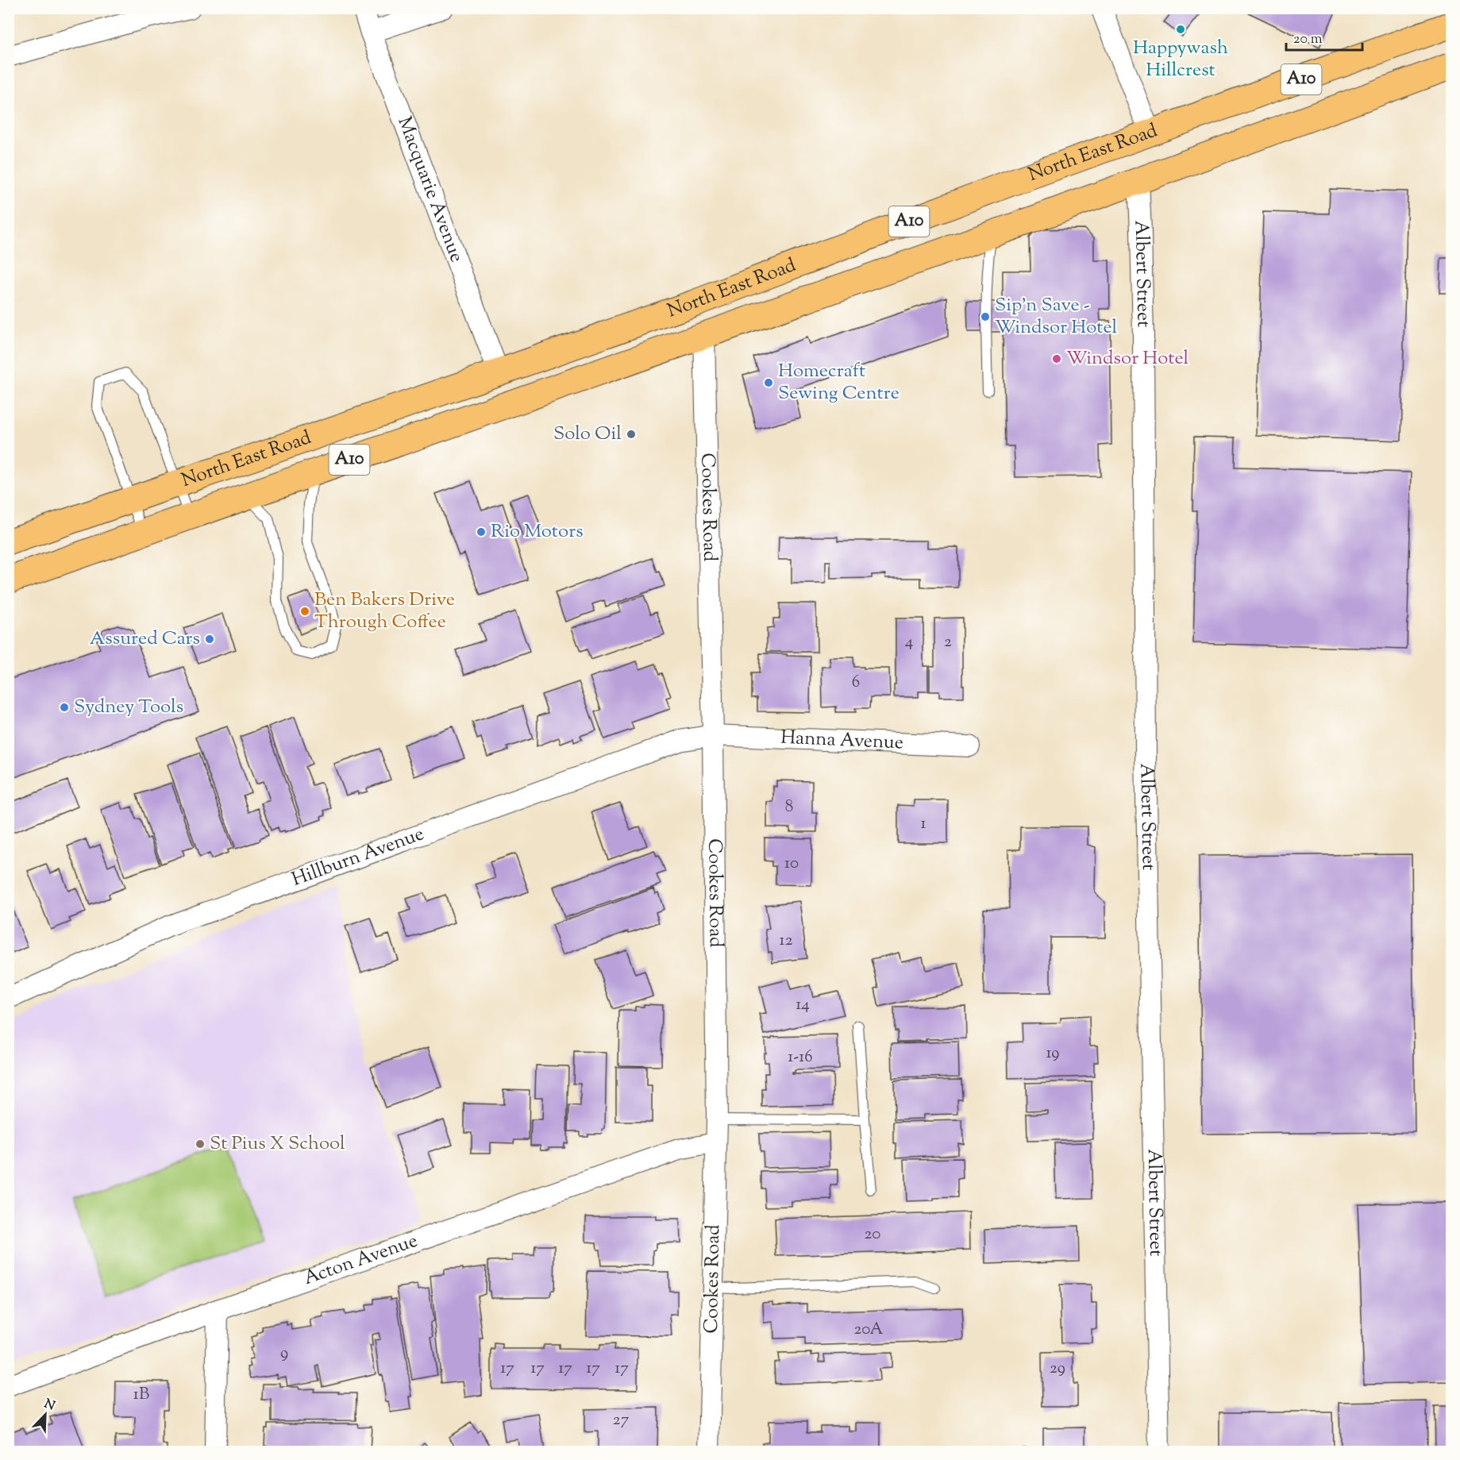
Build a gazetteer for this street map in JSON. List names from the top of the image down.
{
  "streets": {
    "highway": ["A10", "North East Road"],
    "street": [
      "Macquarie Avenue",
      "Albert Street",
      "Cookes Road",
      "Hanna Avenue",
      "Hillburn Avenue",
      "Acton Avenue"
    ]
  },
  "crossings": [
    ["North East Road", "Macquarie Avenue"],
    ["North East Road", "Albert Street"],
    ["North East Road", "Cookes Road"],
    ["Cookes Road", "Hanna Avenue"],
    ["Cookes Road", "Hillburn Avenue"],
    ["Cookes Road", "Acton Avenue"],
    ["Hanna Avenue", "Hillburn Avenue"]
  ],
  "places": [
    "Happywash Hillcrest",
    "Sip'n Save - Windsor Hotel",
    "Windsor Hotel",
    "Homecraft Sewing Centre",
    "Solo Oil",
    "Rio Motors",
    "Ben Bakers Drive Through Coffee",
    "Assured Cars",
    "Sydney Tools",
    "St Pius X School"
  ],
  "house_numbers": [
    "4",
    "2",
    "6",
    "8",
    "1",
    "10",
    "12",
    "14",
    "19",
    "1-16",
    "20",
    "20A",
    "9",
    "17",
    "17",
    "17",
    "17",
    "17",
    "29",
    "1B",
    "27"
  ],
  "scale_bar": "20 m",
  "north": "top right"
}
